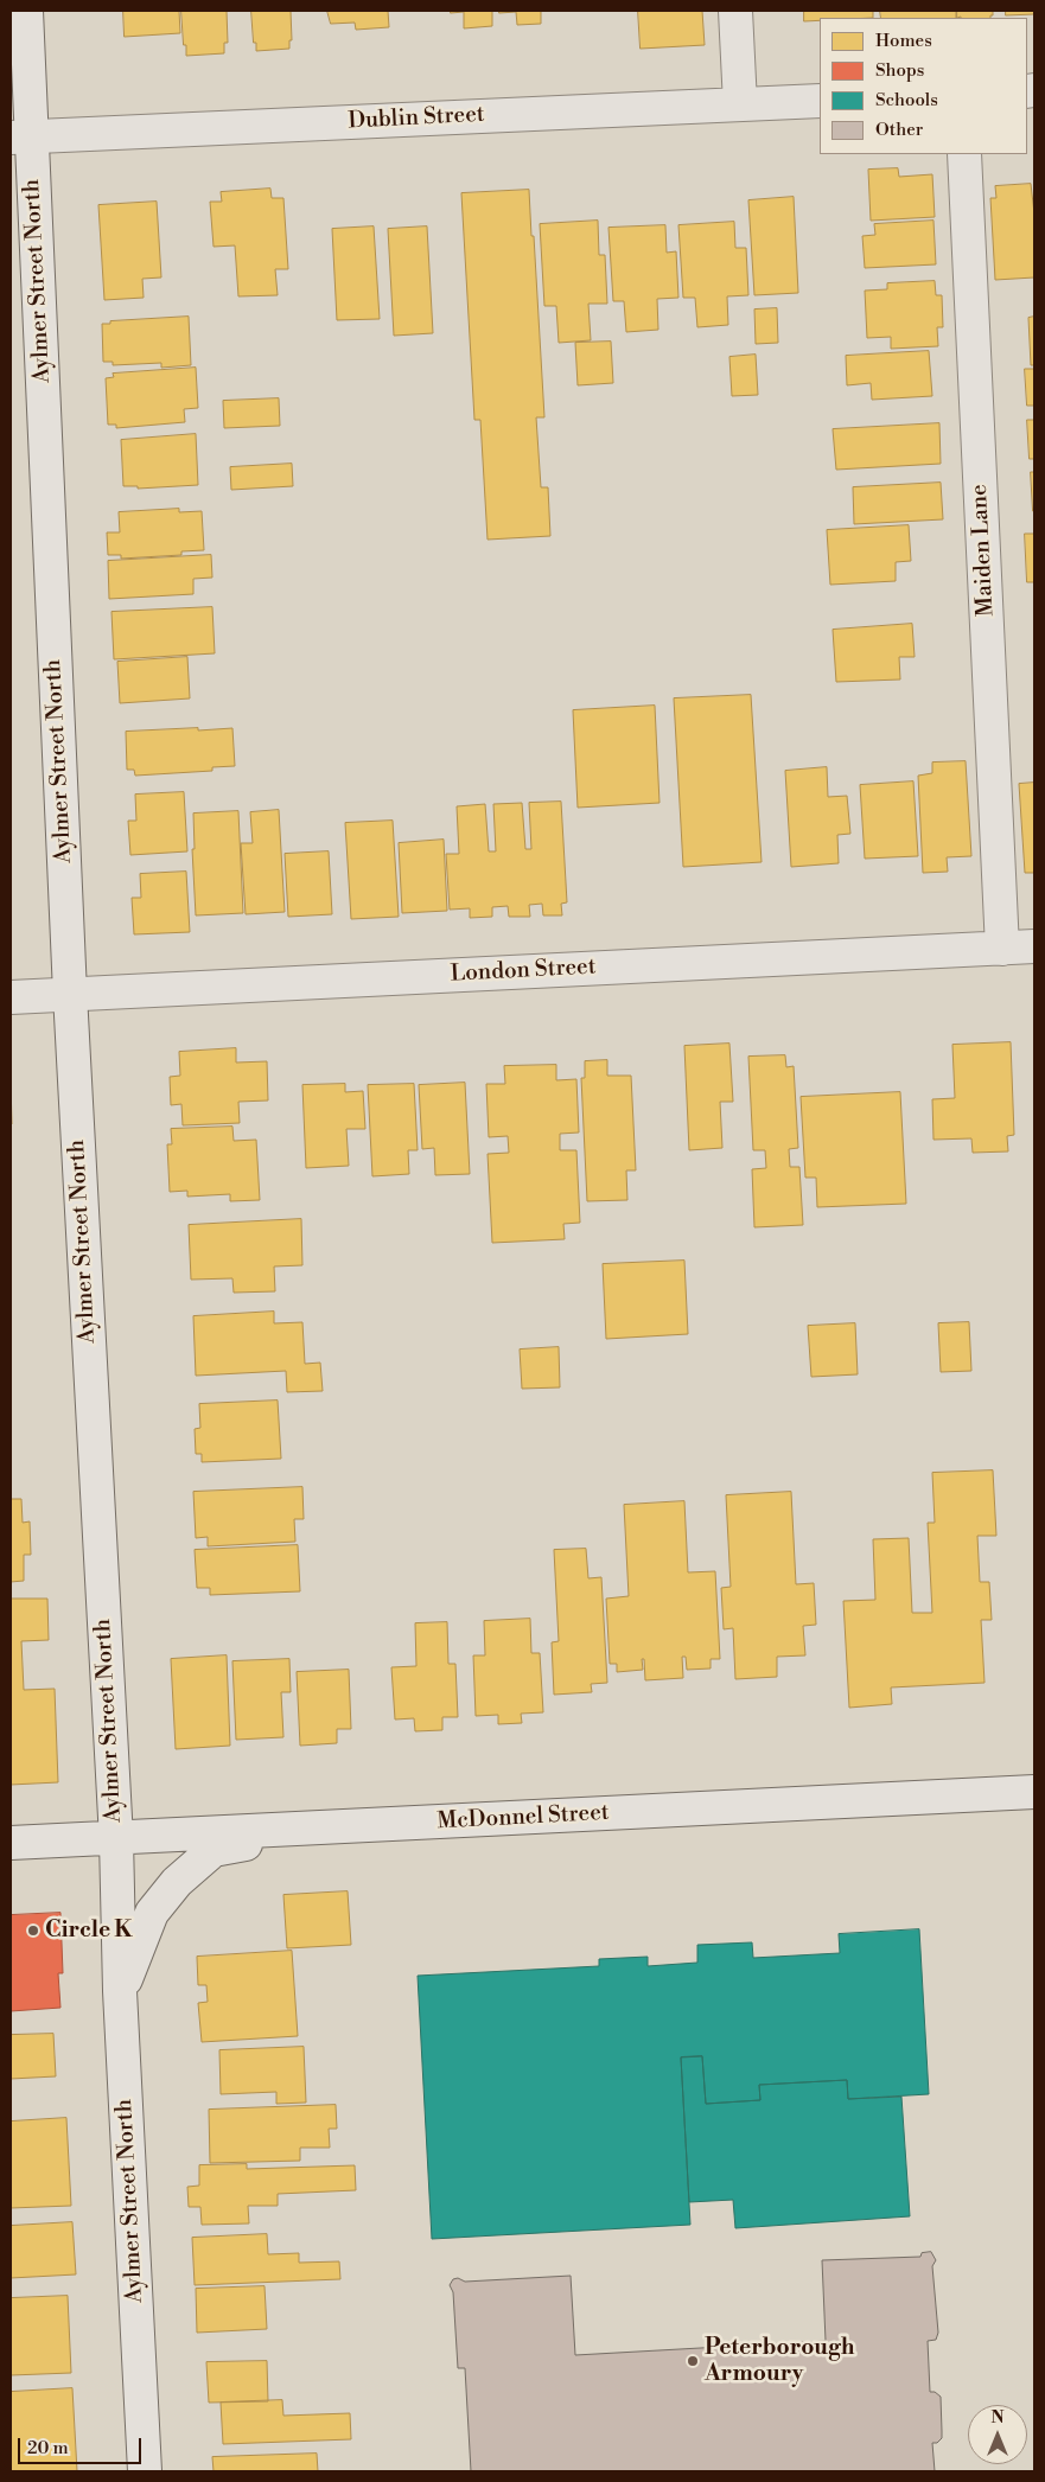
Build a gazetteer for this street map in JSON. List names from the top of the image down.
{
  "streets": {
    "street": [
      "Dublin Street",
      "Aylmer Street North",
      "Maiden Lane",
      "London Street",
      "McDonnel Street"
    ]
  },
  "crossings": [
    ["Dublin Street", "Aylmer Street North"],
    ["Aylmer Street North", "London Street"],
    ["Aylmer Street North", "McDonnel Street"],
    ["Maiden Lane", "London Street"]
  ],
  "places": ["Circle K", "Peterborough Armoury"],
  "legend": [
    "Homes",
    "Shops",
    "Schools",
    "Other"
  ],
  "scale_bar": "20 m",
  "north": "top"
}
